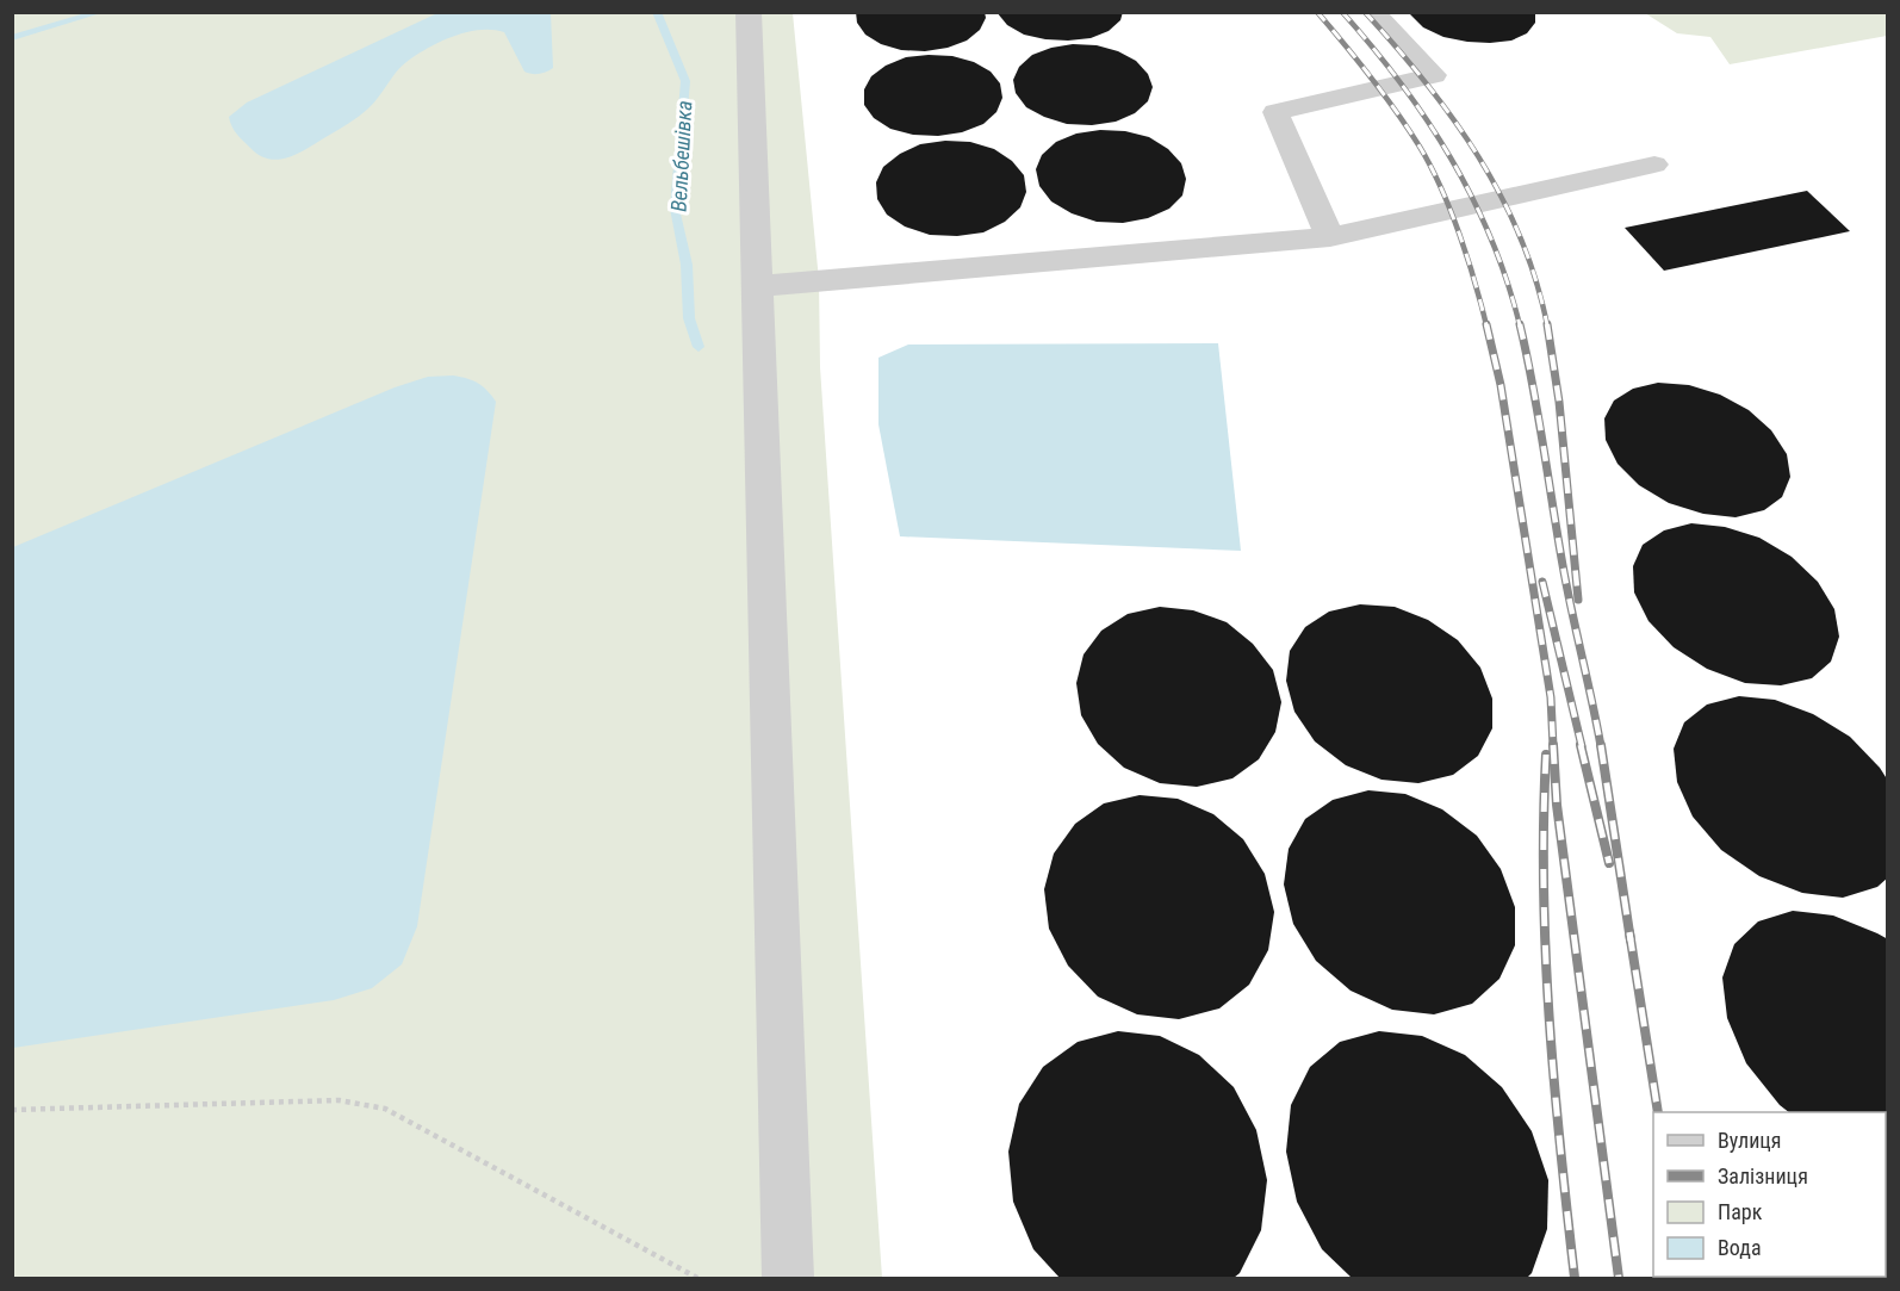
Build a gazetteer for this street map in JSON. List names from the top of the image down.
{
  "water": ["Вельбешівка"],
  "legend": [
    "Вулиця",
    "Залізниця",
    "Парк",
    "Вода"
  ]
}
